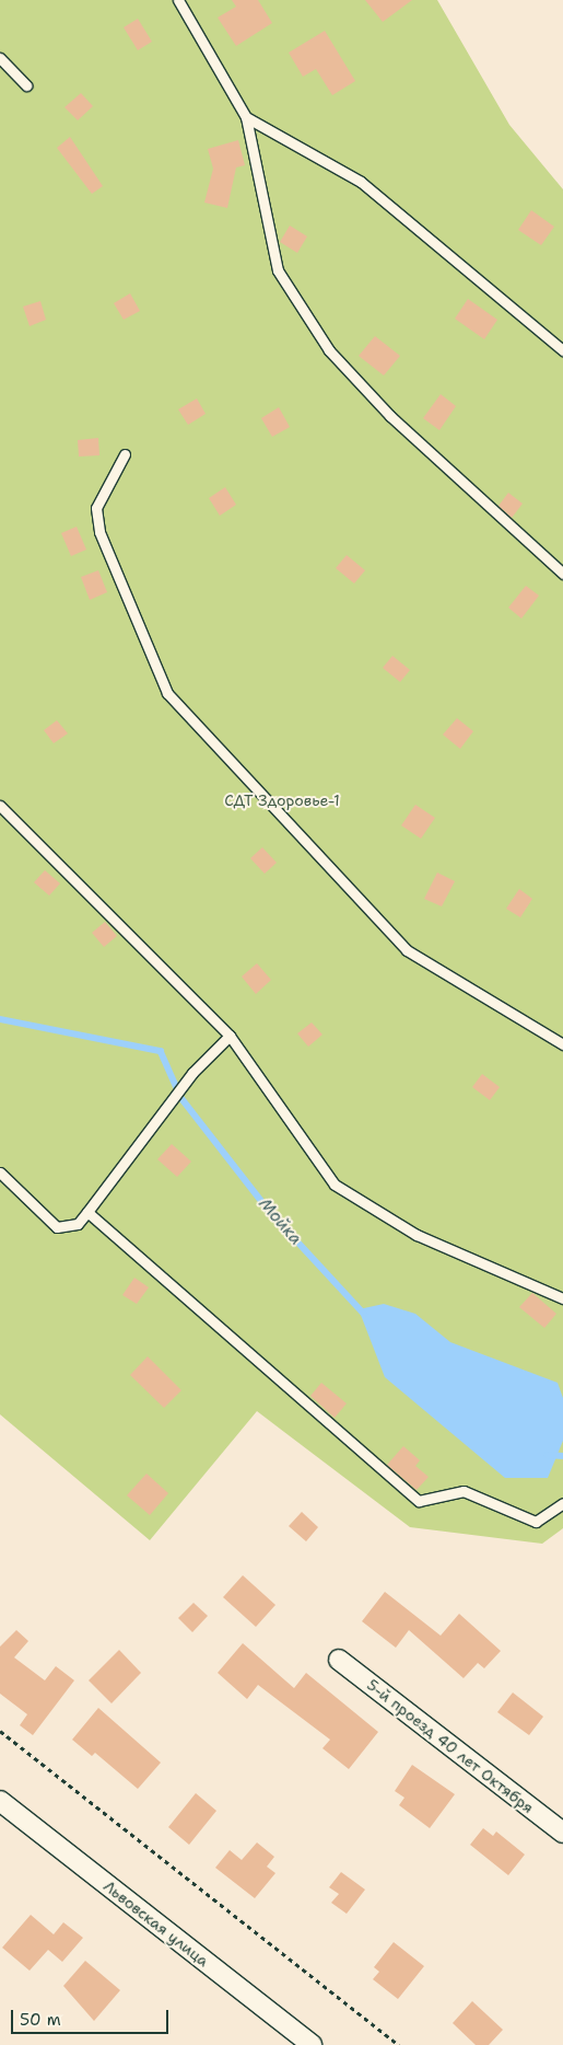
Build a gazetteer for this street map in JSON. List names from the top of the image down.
{
  "streets": {
    "street": ["5-й проезд 40 лет Октября", "Львовская улица"]
  },
  "water": ["Мойка"],
  "parks": ["СДТ Здоровье-1"],
  "scale_bar": "50 m"
}
